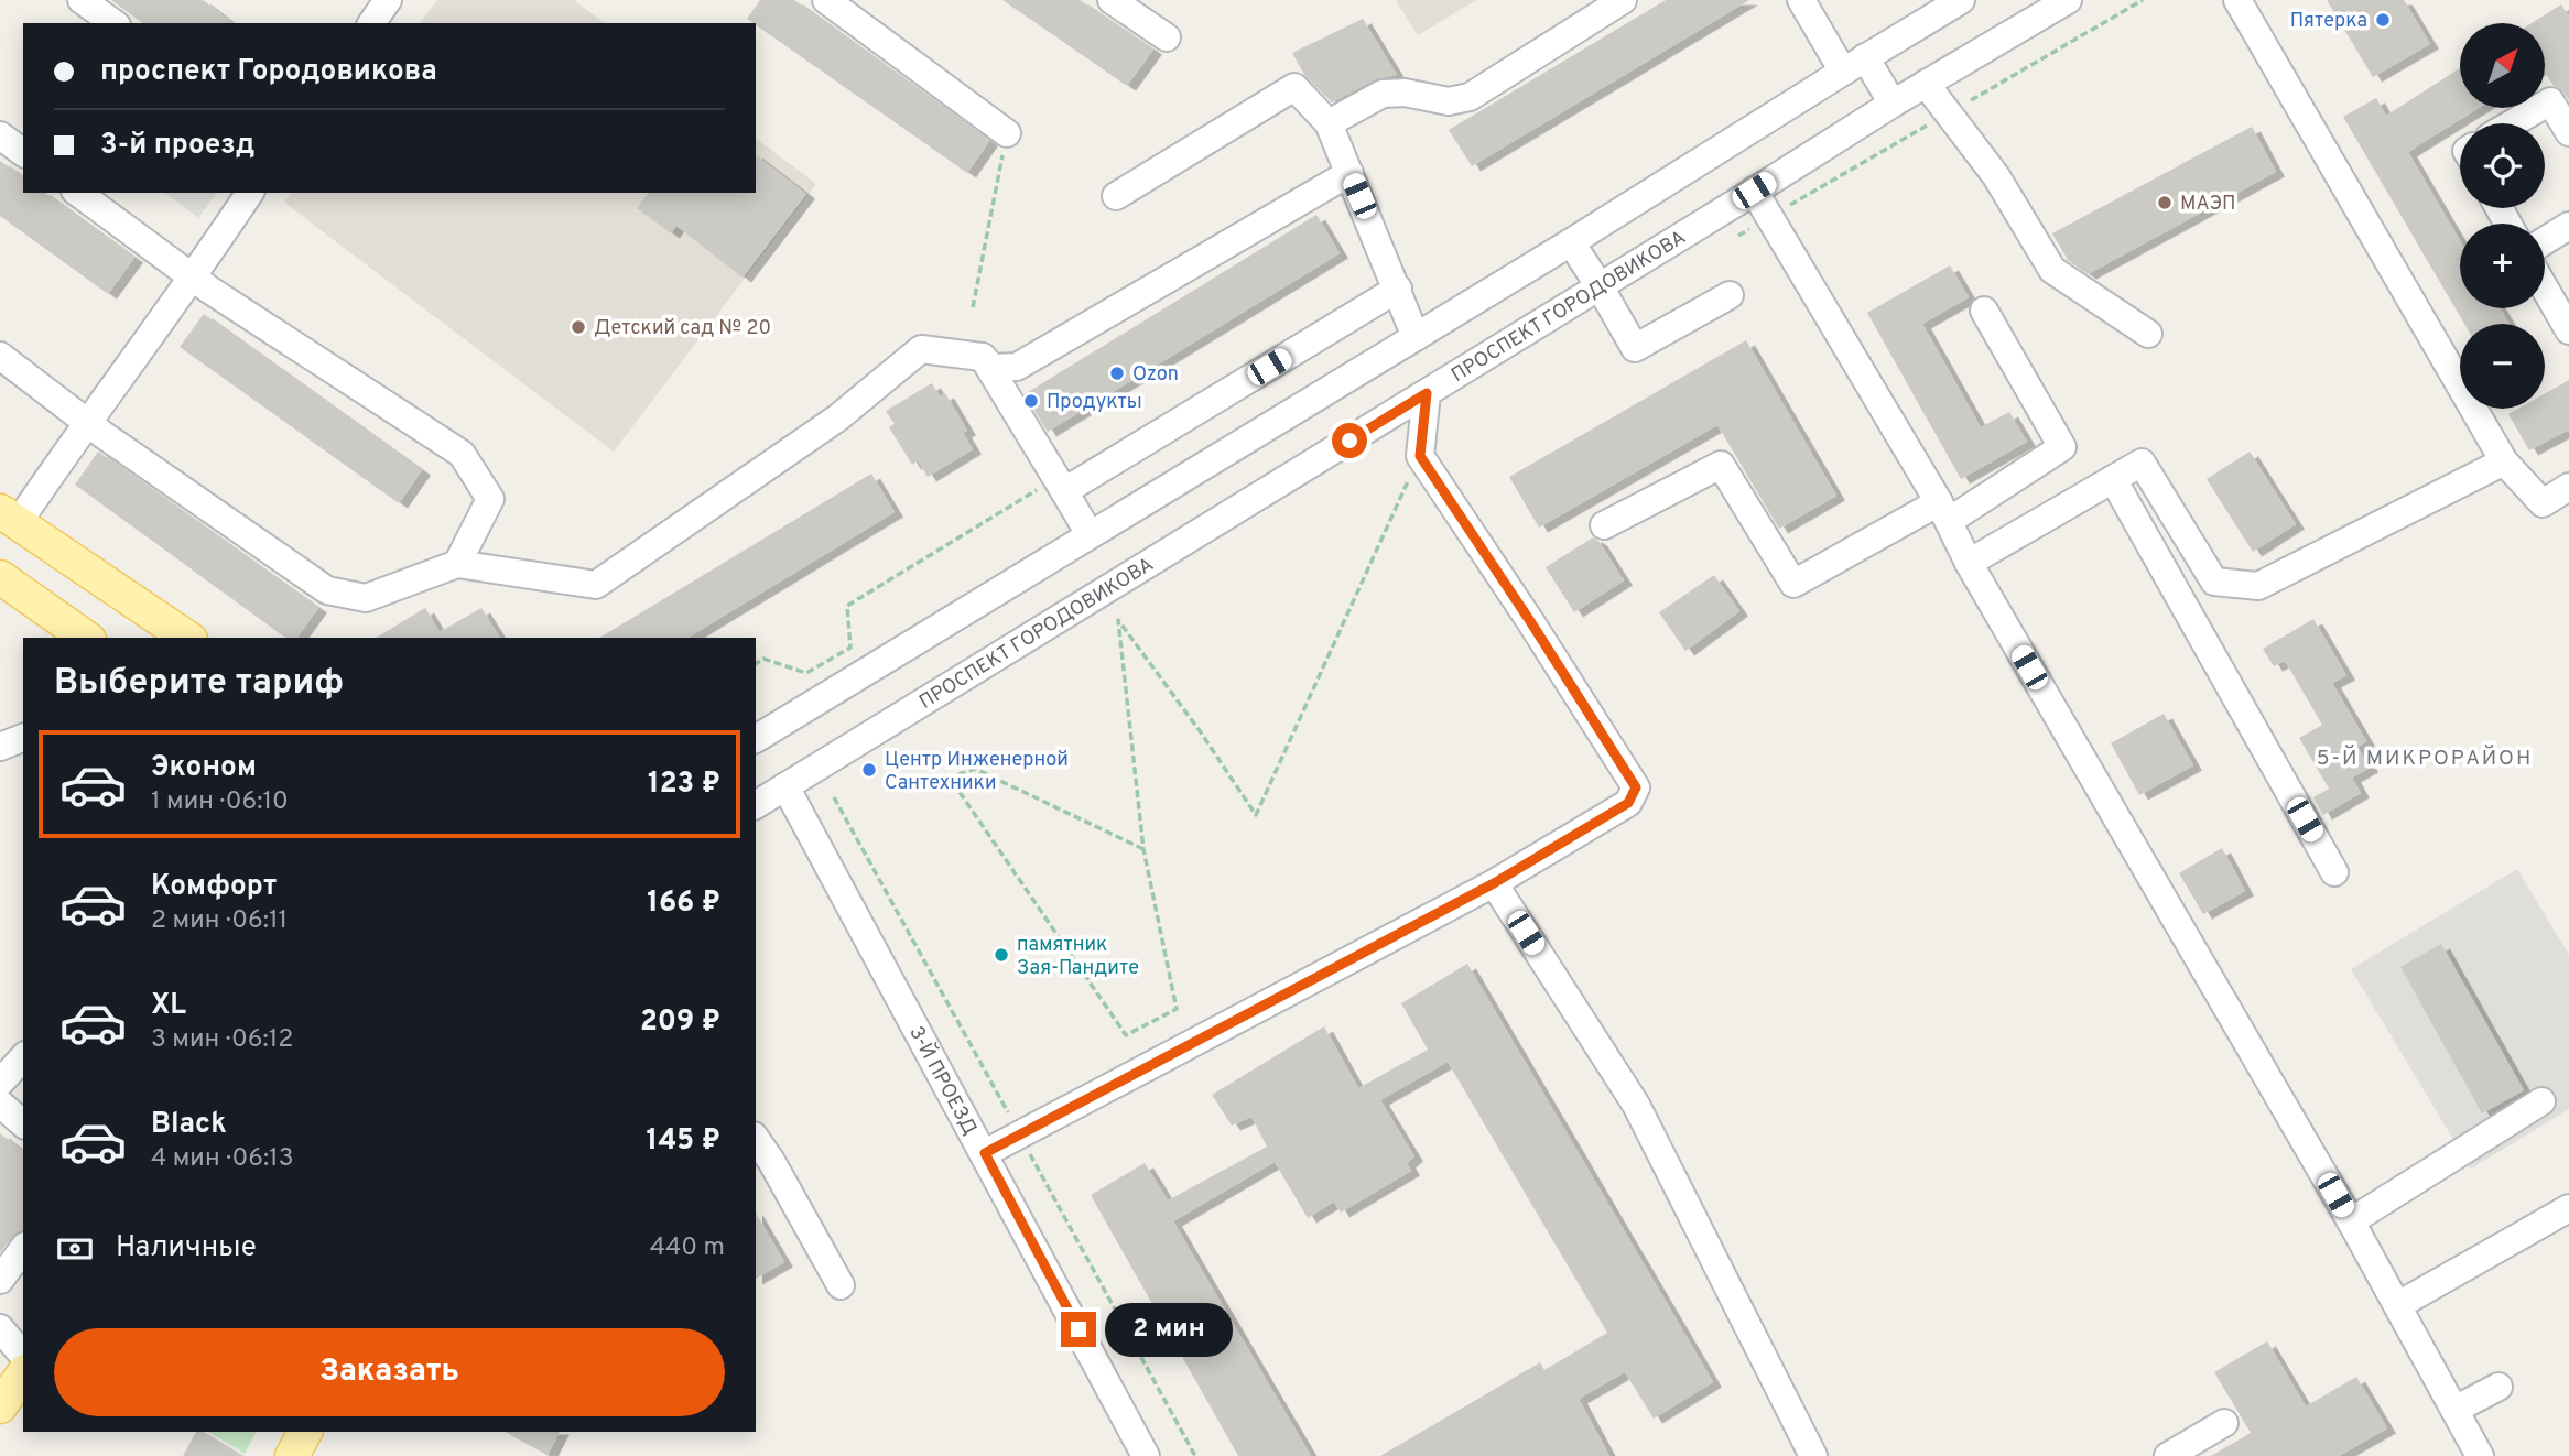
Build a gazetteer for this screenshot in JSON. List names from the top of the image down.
{
  "streets": {
    "street": ["ПРОСПЕКТ ГОРОДОВИКОВА", "3-Й ПРОЕЗД"]
  },
  "crossings": [
    ["ПРОСПЕКТ ГОРОДОВИКОВА", "3-Й ПРОЕЗД"]
  ],
  "districts": ["5-Й МИКРОРАЙОН"],
  "places": [
    "Пятерка",
    "МАЭП",
    "Детский сад № 20",
    "Ozon",
    "Продукты",
    "Центр Инженерной Сантехники",
    "памятник Зая-Пандите"
  ],
  "north": "top right",
  "page": {
    "map_buttons": ["+", "−"],
    "banner": ["проспект Городовикова", "3-й проезд"],
    "heading": "Выберите тариф",
    "list": [
      {
        "name": "Эконом",
        "note": "1 мин · 06:10",
        "value": "123 ₽"
      },
      {
        "name": "Комфорт",
        "note": "2 мин · 06:11",
        "value": "166 ₽"
      },
      {
        "name": "XL",
        "note": "3 мин · 06:12",
        "value": "209 ₽"
      },
      {
        "name": "Black",
        "note": "4 мин · 06:13",
        "value": "145 ₽"
      }
    ],
    "pay": ["Наличные", "440 m"],
    "bubble": "2 мин",
    "buttons": "Заказать"
  }
}
